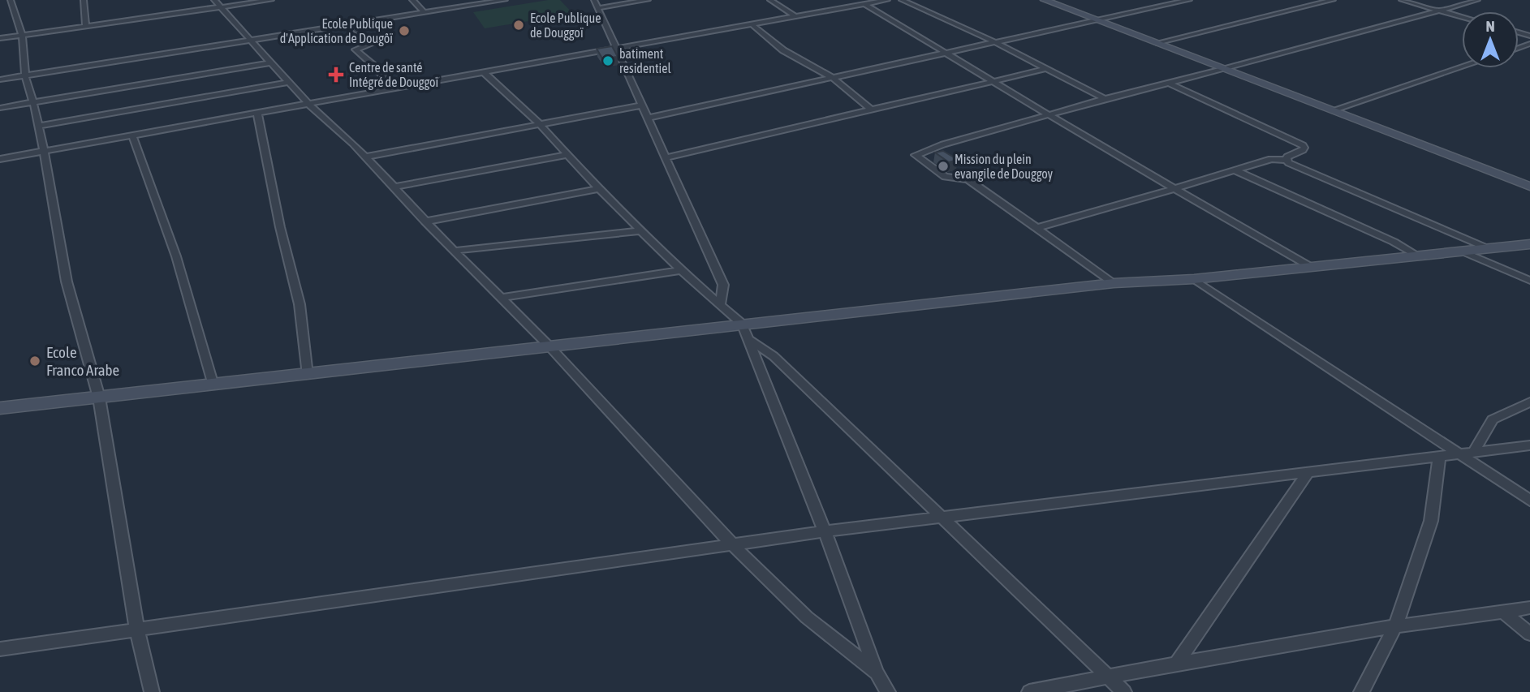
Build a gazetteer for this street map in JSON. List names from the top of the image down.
{
  "places": {
    "other": [
      "Ecole Publique de Douggoï",
      "Ecole Publique d'Application de Dougôï",
      "batiment residentiel",
      "Mission du plein evangile de Douggoy",
      "Ecole Franco Arabe"
    ],
    "health": ["Centre de santé Intégré de Douggoï"]
  },
  "north": "top"
}
